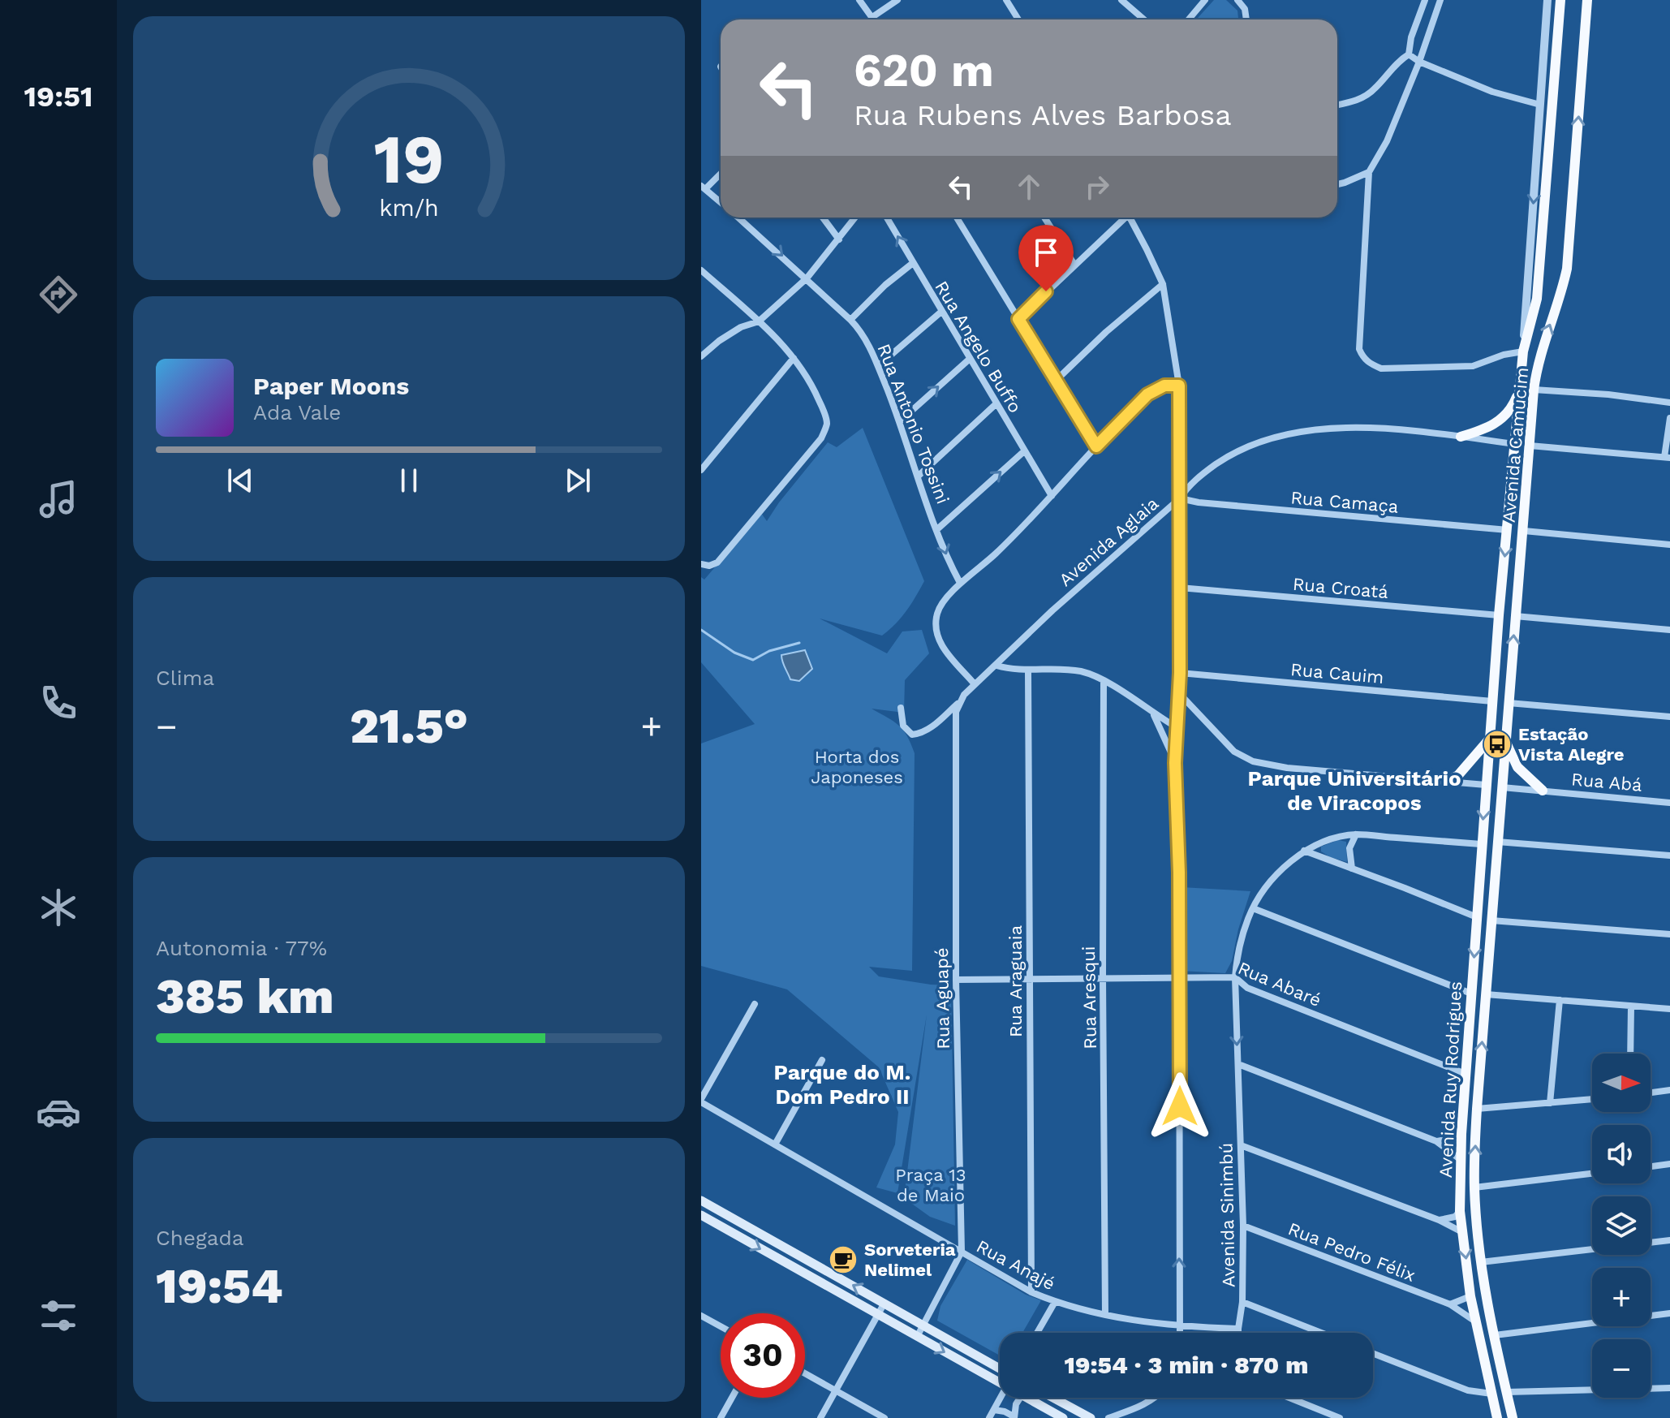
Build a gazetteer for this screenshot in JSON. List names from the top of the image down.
{
  "streets": {
    "main road": ["Avenida Camucim", "Avenida Ruy Rodrigues"],
    "street": [
      "Rua Angelo Buffo",
      "Rua Antonio Tossini",
      "Rua Camaça",
      "Avenida Aglaia",
      "Rua Croatá",
      "Rua Cauim",
      "Rua Abá",
      "Rua Araguaia",
      "Rua Abaré",
      "Rua Aresqui",
      "Rua Aguapé",
      "Avenida Sinimbú",
      "Rua Pedro Félix",
      "Rua Anajé"
    ]
  },
  "crossings": [
    ["Avenida Camucim", "Rua Camaça"],
    ["Avenida Camucim", "Avenida Aglaia"],
    ["Avenida Camucim", "Rua Croatá"],
    ["Avenida Camucim", "Rua Cauim"],
    ["Avenida Camucim", "Avenida Ruy Rodrigues"],
    ["Rua Camaça", "Avenida Aglaia"],
    ["Rua Abá", "Avenida Ruy Rodrigues"],
    ["Rua Araguaia", "Rua Abaré"],
    ["Rua Araguaia", "Rua Anajé"],
    ["Rua Abaré", "Rua Aresqui"],
    ["Rua Abaré", "Rua Aguapé"],
    ["Rua Abaré", "Avenida Ruy Rodrigues"],
    ["Rua Abaré", "Avenida Sinimbú"],
    ["Rua Aresqui", "Rua Anajé"],
    ["Rua Aguapé", "Rua Anajé"],
    ["Avenida Ruy Rodrigues", "Avenida Sinimbú"],
    ["Avenida Ruy Rodrigues", "Rua Pedro Félix"],
    ["Avenida Sinimbú", "Rua Pedro Félix"],
    ["Avenida Sinimbú", "Rua Anajé"]
  ],
  "districts": ["Parque Universitário de Viracopos", "Parque do M. Dom Pedro II"],
  "parks": ["Horta dos Japoneses", "Praça 13 de Maio"],
  "places": {
    "bus stop": ["Estação Vista Alegre"],
    "cafe": ["Sorveteria Nelimel"]
  },
  "north": "right",
  "page": {
    "tabs": "19:51",
    "turn": ["620 m", "Rua Rubens Alves Barbosa"],
    "song": ["Paper Moons", "Ada Vale"],
    "tile": [
      "Clima",
      ["Autonomia · 77%", "385 km"],
      ["Chegada", "19:54"]
    ],
    "heat": ["−", "21.5°", "+"],
    "map_buttons": ["+", "−"],
    "limit": "30",
    "trip": "19:54 · 3 min · 870 m",
    "gauge": ["19", "km/h"]
  }
}
